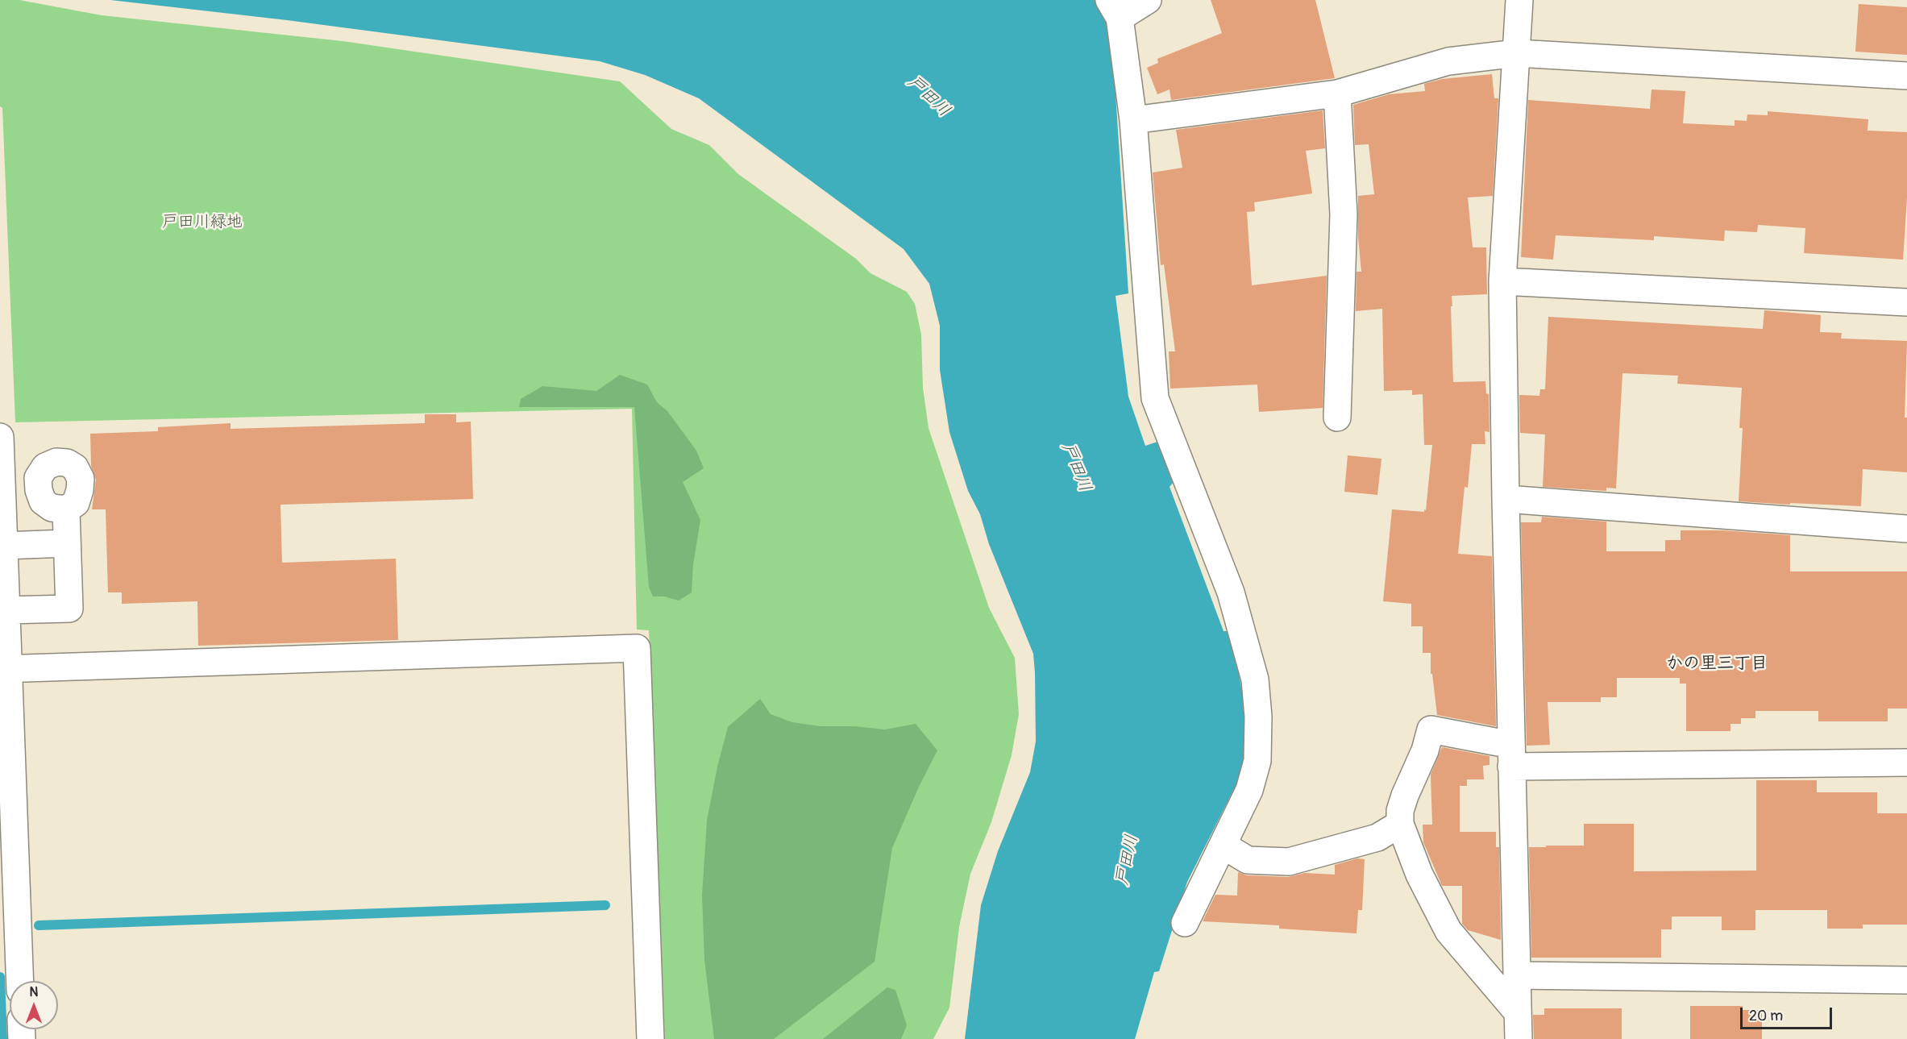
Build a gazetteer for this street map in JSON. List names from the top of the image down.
{
  "districts": ["かの里三丁目"],
  "water": ["戸田川"],
  "parks": ["戸田川緑地"],
  "scale_bar": "20 m",
  "north": "top"
}
